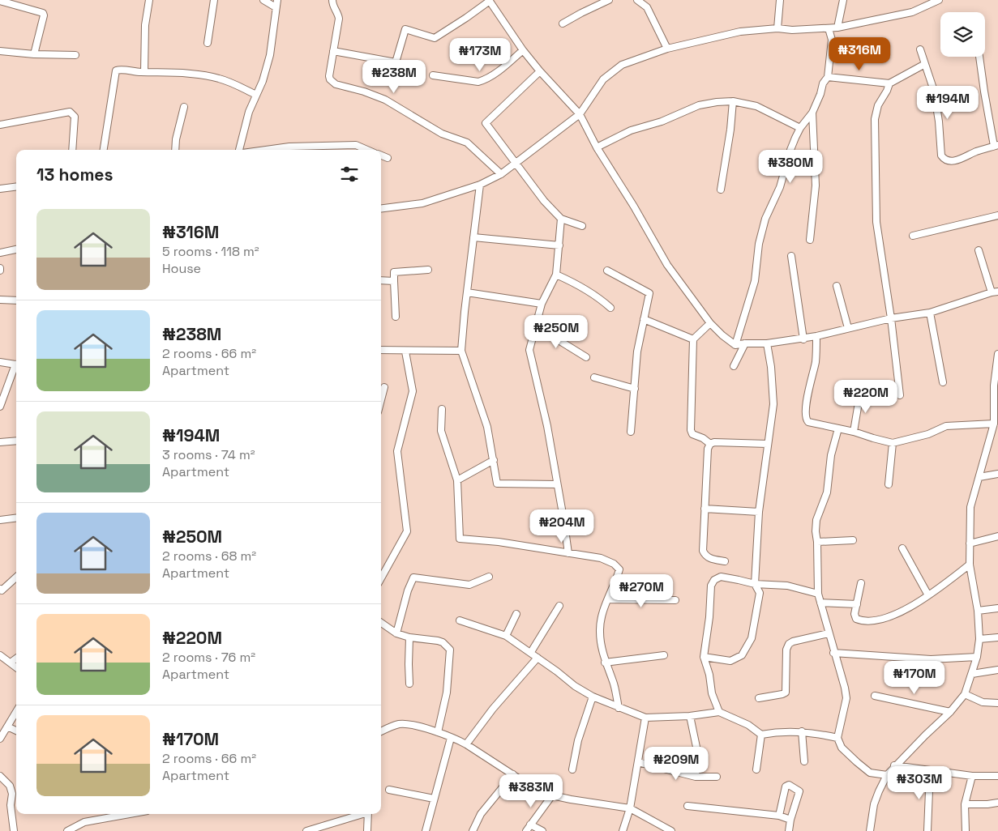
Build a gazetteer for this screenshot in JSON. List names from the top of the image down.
{
  "page": {
    "price": [
      "₦316M",
      "₦173M",
      "₦238M",
      "₦194M",
      "₦380M",
      "₦250M",
      "₦220M",
      "₦204M",
      "₦270M",
      "₦170M",
      "₦209M",
      "₦303M",
      "₦383M"
    ],
    "heading": "13 homes",
    "list": [
      {
        "name": "₦316M",
        "note": "5 rooms · 118 m² · House"
      },
      {
        "name": "₦238M",
        "note": "2 rooms · 66 m² · Apartment"
      },
      {
        "name": "₦194M",
        "note": "3 rooms · 74 m² · Apartment"
      },
      {
        "name": "₦250M",
        "note": "2 rooms · 68 m² · Apartment"
      },
      {
        "name": "₦220M",
        "note": "2 rooms · 76 m² · Apartment"
      },
      {
        "name": "₦170M",
        "note": "2 rooms · 66 m² · Apartment"
      }
    ]
  }
}
